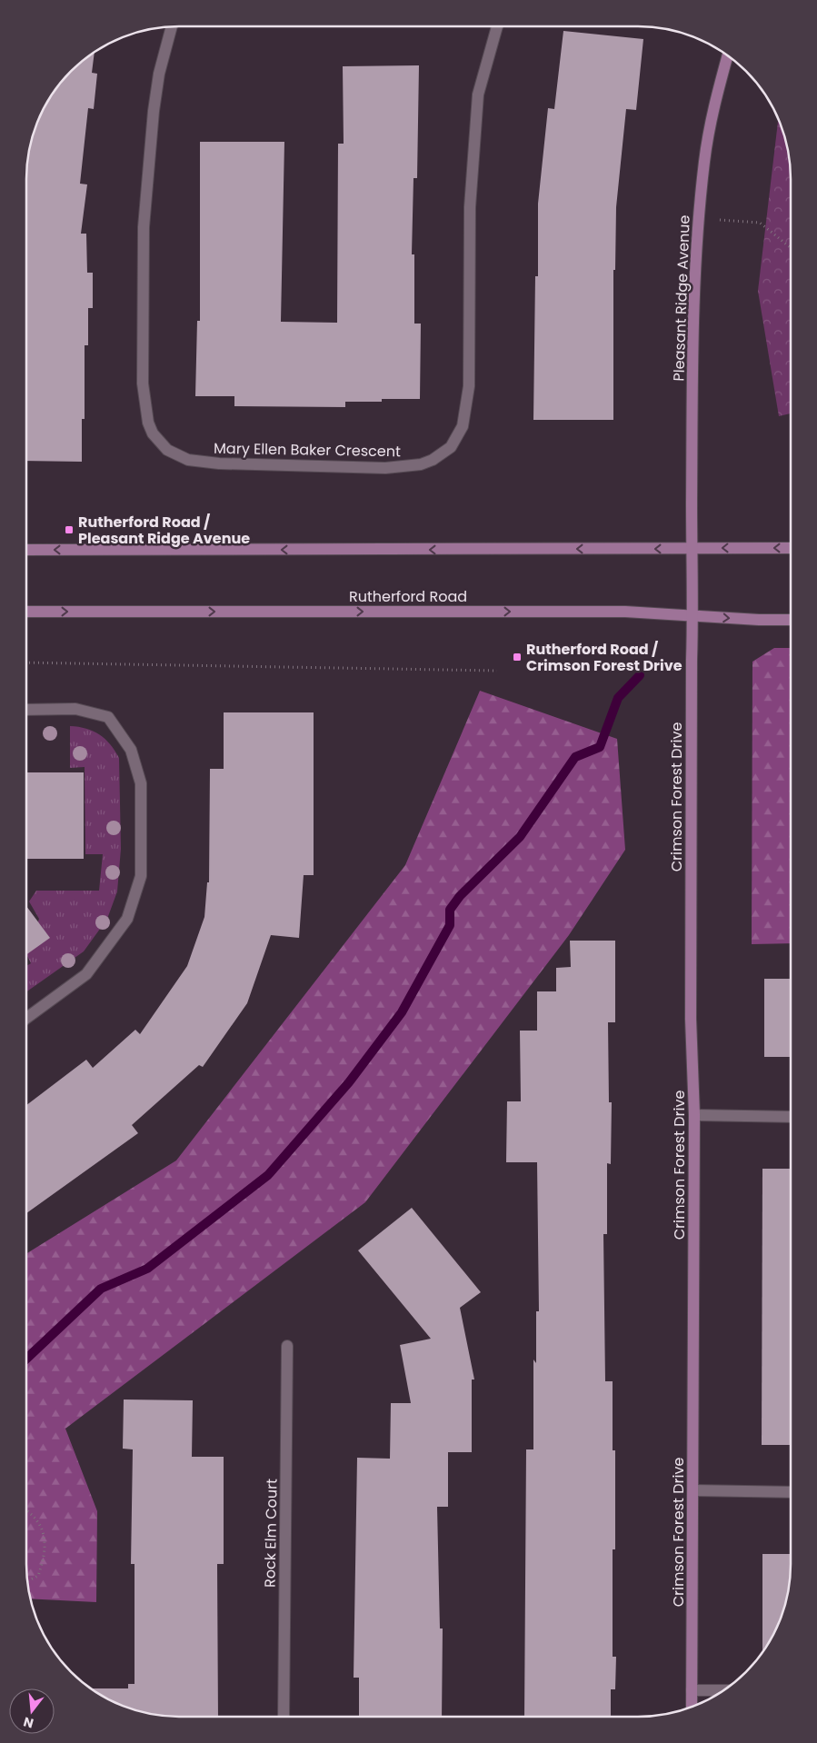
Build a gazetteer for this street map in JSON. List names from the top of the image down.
{
  "streets": {
    "street": [
      "Pleasant Ridge Avenue",
      "Mary Ellen Baker Crescent",
      "Rutherford Road",
      "Crimson Forest Drive",
      "Rock Elm Court"
    ]
  },
  "crossings": [
    ["Pleasant Ridge Avenue", "Rutherford Road"],
    ["Pleasant Ridge Avenue", "Crimson Forest Drive"],
    ["Rutherford Road", "Crimson Forest Drive"]
  ],
  "places": {
    "transit": ["Rutherford Road / Pleasant Ridge Avenue", "Rutherford Road / Crimson Forest Drive"]
  },
  "north": "bottom"
}
